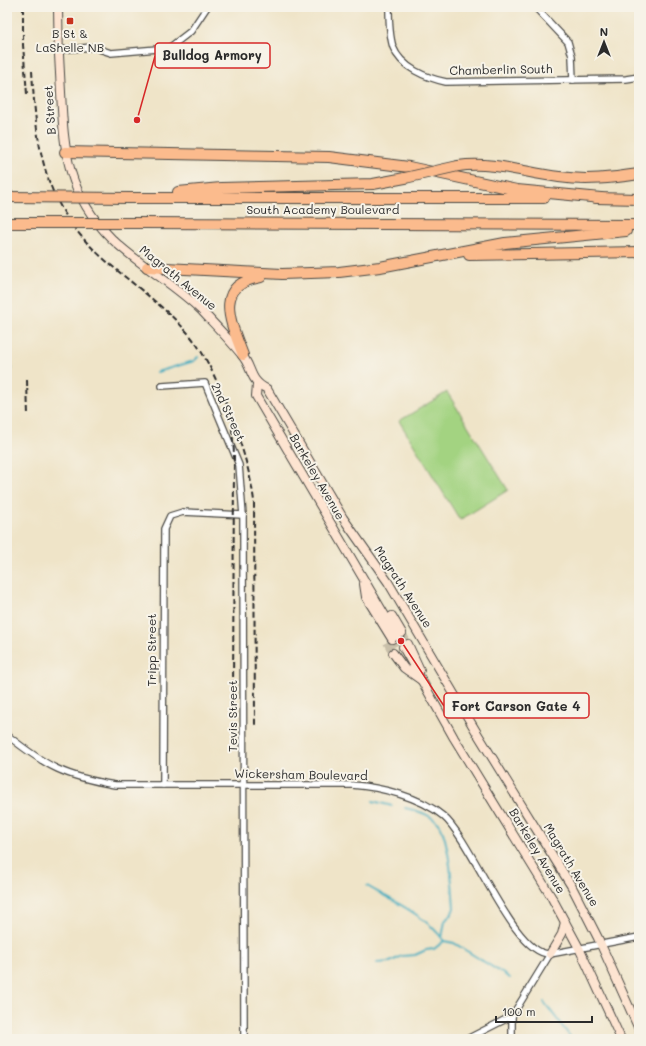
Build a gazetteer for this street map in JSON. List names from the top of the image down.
{
  "streets": {
    "highway": ["South Academy Boulevard"],
    "main road": ["B Street", "Magrath Avenue", "Barkeley Avenue"],
    "street": [
      "Chamberlin South",
      "2nd Street",
      "Tripp Street",
      "Tevis Street",
      "Wickersham Boulevard"
    ]
  },
  "crossings": [
    ["B Street", "Magrath Avenue"],
    ["Magrath Avenue", "Barkeley Avenue"],
    ["2nd Street", "Tevis Street"],
    ["Tripp Street", "Tevis Street"],
    ["Tripp Street", "Wickersham Boulevard"],
    ["Tevis Street", "Wickersham Boulevard"]
  ],
  "places": {
    "transit": ["B St & LaShelle NB"],
    "other": ["Bulldog Armory", "Fort Carson Gate 4"]
  },
  "scale_bar": "100 m",
  "north": "top"
}
